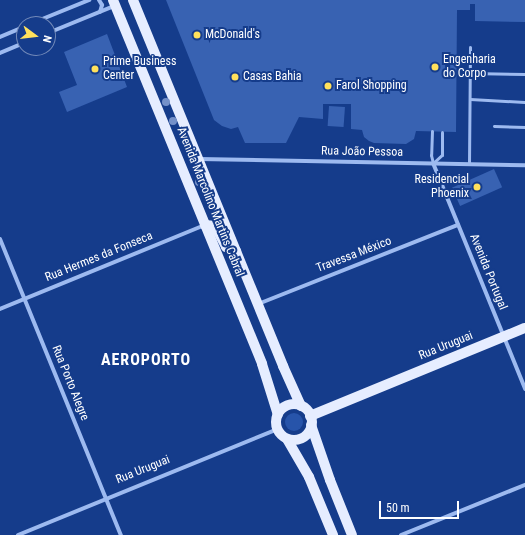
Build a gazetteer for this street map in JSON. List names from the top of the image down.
{
  "streets": {
    "main road": ["Avenida Marcolino Martins Cabral", "Rua Uruguai"],
    "street": [
      "Rua João Pessoa",
      "Travessa México",
      "Rua Hermes da Fonseca",
      "Avenida Portugal",
      "Rua Porto Alegre"
    ]
  },
  "crossings": [
    ["Rua João Pessoa", "Avenida Marcolino Martins Cabral"],
    ["Rua João Pessoa", "Avenida Portugal"],
    ["Avenida Marcolino Martins Cabral", "Travessa México"],
    ["Avenida Marcolino Martins Cabral", "Rua Hermes da Fonseca"],
    ["Avenida Marcolino Martins Cabral", "Rua Uruguai"],
    ["Travessa México", "Avenida Portugal"],
    ["Rua Hermes da Fonseca", "Rua Porto Alegre"],
    ["Avenida Portugal", "Rua Uruguai"],
    ["Rua Uruguai", "Rua Porto Alegre"]
  ],
  "districts": ["AEROPORTO"],
  "places": [
    "McDonald's",
    "Engenharia do Corpo",
    "Prime Business Center",
    "Casas Bahia",
    "Farol Shopping",
    "Residencial Phoenix"
  ],
  "scale_bar": "50 m",
  "north": "right"
}
